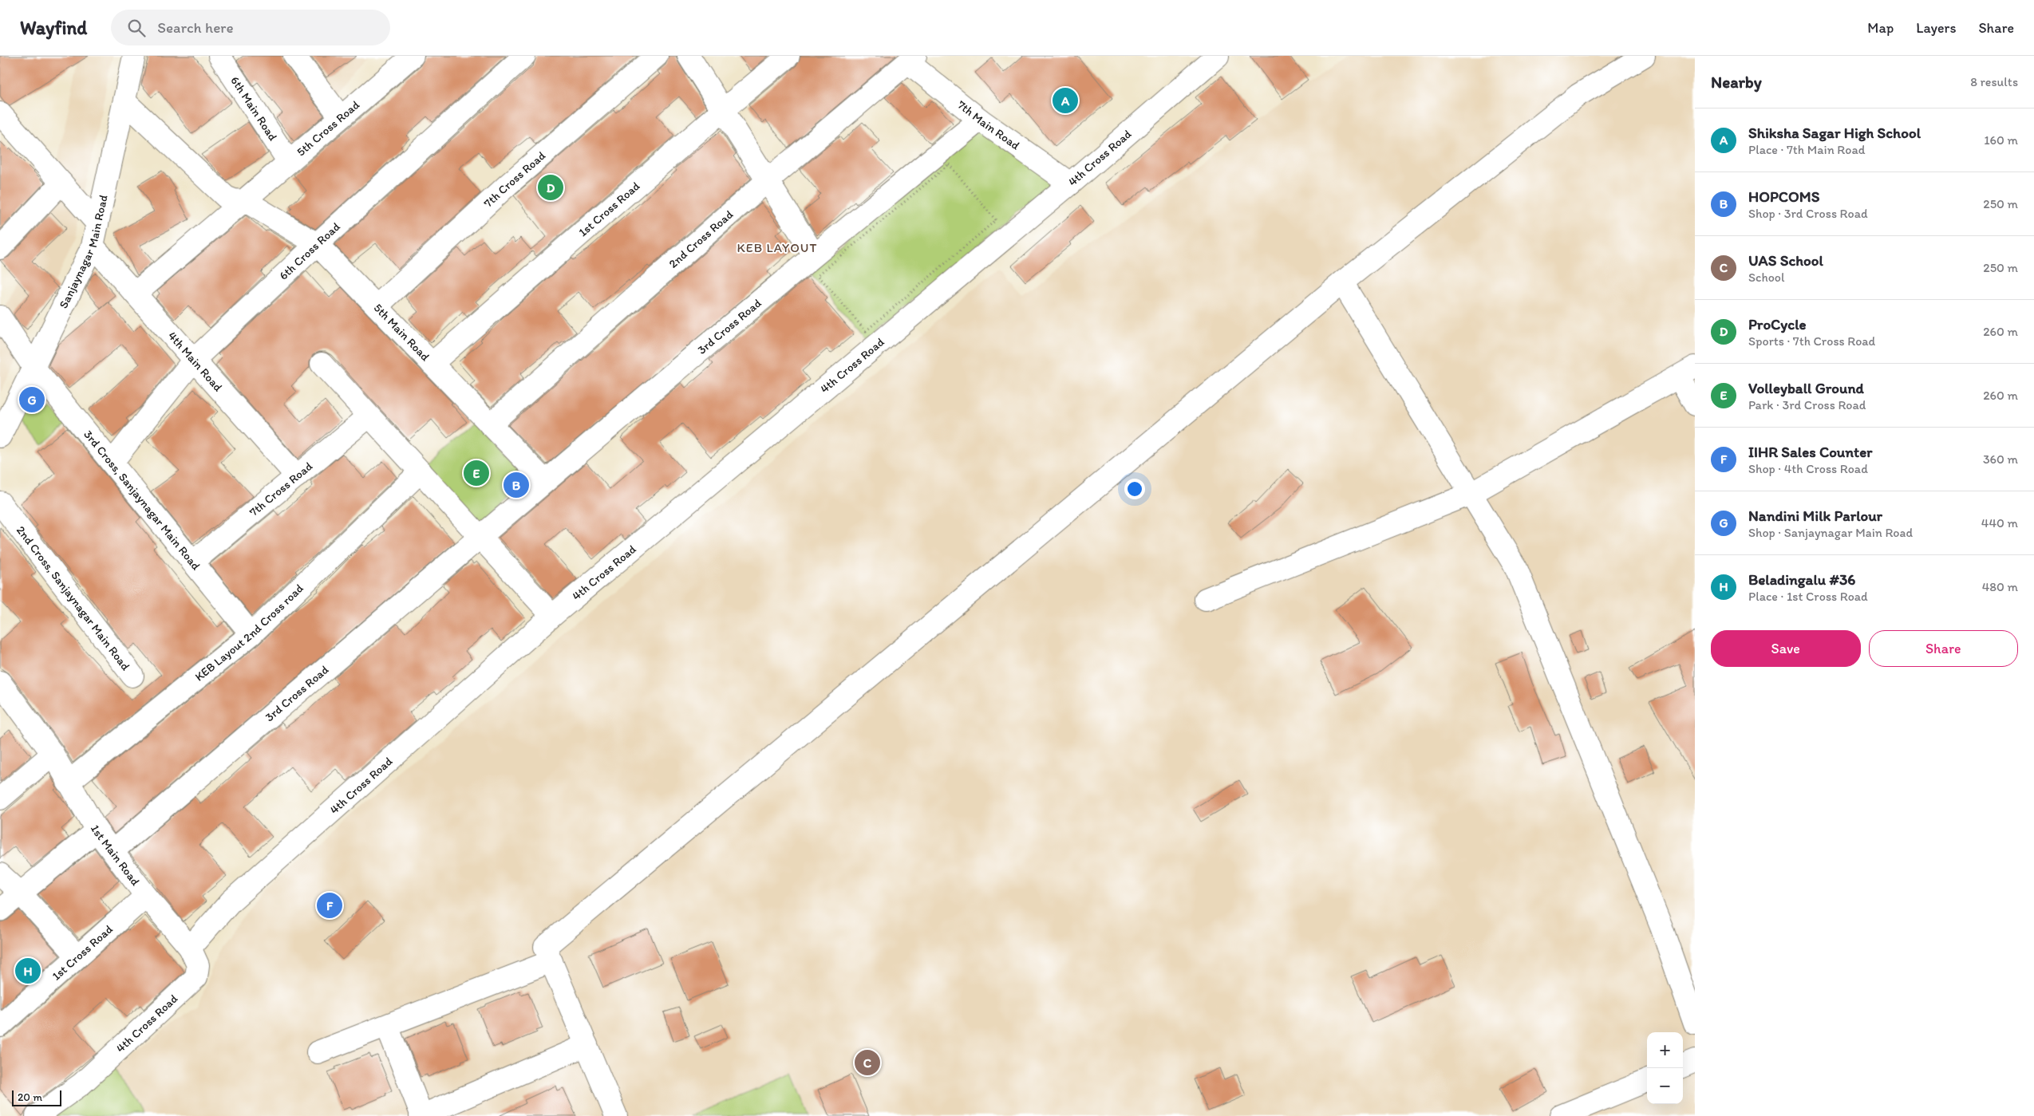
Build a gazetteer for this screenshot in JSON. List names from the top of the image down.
{
  "streets": {
    "street": [
      "6th Main Road",
      "7th Main Road",
      "5th Cross Road",
      "4th Cross Road",
      "7th Cross Road",
      "1st Cross Road",
      "2nd Cross Road",
      "Sanjaynagar Main Road",
      "6th Cross Road",
      "3rd Cross Road",
      "5th Main Road",
      "4th Main Road",
      "3rd Cross, Sanjaynagar Main Road",
      "2nd Cross, Sanjaynagar Main Road",
      "KEB Layout 2nd Cross road",
      "1st Main Road"
    ]
  },
  "crossings": [
    ["6th Main Road", "5th Cross Road"],
    ["7th Main Road", "4th Cross Road"],
    ["7th Main Road", "2nd Cross Road"],
    ["7th Main Road", "3rd Cross Road"],
    ["5th Cross Road", "5th Main Road"],
    ["5th Cross Road", "4th Main Road"],
    ["4th Cross Road", "1st Main Road"],
    ["7th Cross Road", "5th Main Road"],
    ["7th Cross Road", "4th Main Road"],
    ["7th Cross Road", "3rd Cross, Sanjaynagar Main Road"],
    ["1st Cross Road", "5th Main Road"],
    ["1st Cross Road", "1st Main Road"],
    ["2nd Cross Road", "5th Main Road"],
    ["Sanjaynagar Main Road", "5th Main Road"],
    ["Sanjaynagar Main Road", "4th Main Road"],
    ["Sanjaynagar Main Road", "3rd Cross, Sanjaynagar Main Road"],
    ["6th Cross Road", "5th Main Road"],
    ["6th Cross Road", "4th Main Road"],
    ["6th Cross Road", "3rd Cross, Sanjaynagar Main Road"],
    ["3rd Cross Road", "5th Main Road"],
    ["3rd Cross Road", "1st Main Road"],
    ["3rd Cross, Sanjaynagar Main Road", "KEB Layout 2nd Cross road"],
    ["KEB Layout 2nd Cross road", "1st Main Road"]
  ],
  "districts": ["KEB LAYOUT"],
  "scale_bar": "20 m",
  "page": {
    "header": "Wayfind",
    "search": "Search here",
    "nav": ["Map", "Layers", "Share"],
    "heading": ["Nearby", "8 results"],
    "pins": [
      "A",
      "D",
      "G",
      "E",
      "B",
      "F",
      "H",
      "C"
    ],
    "list": [
      {
        "mark": "A",
        "name": "Shiksha Sagar High School",
        "note": "Place · 7th Main Road",
        "value": "160 m"
      },
      {
        "mark": "B",
        "name": "HOPCOMS",
        "note": "Shop · 3rd Cross Road",
        "value": "250 m"
      },
      {
        "mark": "C",
        "name": "UAS School",
        "note": "School",
        "value": "250 m"
      },
      {
        "mark": "D",
        "name": "ProCycle",
        "note": "Sports · 7th Cross Road",
        "value": "260 m"
      },
      {
        "mark": "E",
        "name": "Volleyball Ground",
        "note": "Park · 3rd Cross Road",
        "value": "260 m"
      },
      {
        "mark": "F",
        "name": "IIHR Sales Counter",
        "note": "Shop · 4th Cross Road",
        "value": "360 m"
      },
      {
        "mark": "G",
        "name": "Nandini Milk Parlour",
        "note": "Shop · Sanjaynagar Main Road",
        "value": "440 m"
      },
      {
        "mark": "H",
        "name": "Beladingalu #36",
        "note": "Place · 1st Cross Road",
        "value": "480 m"
      }
    ],
    "buttons": ["Save", "Share"],
    "map_buttons": ["+", "−"],
    "scale": "20 m"
  }
}
